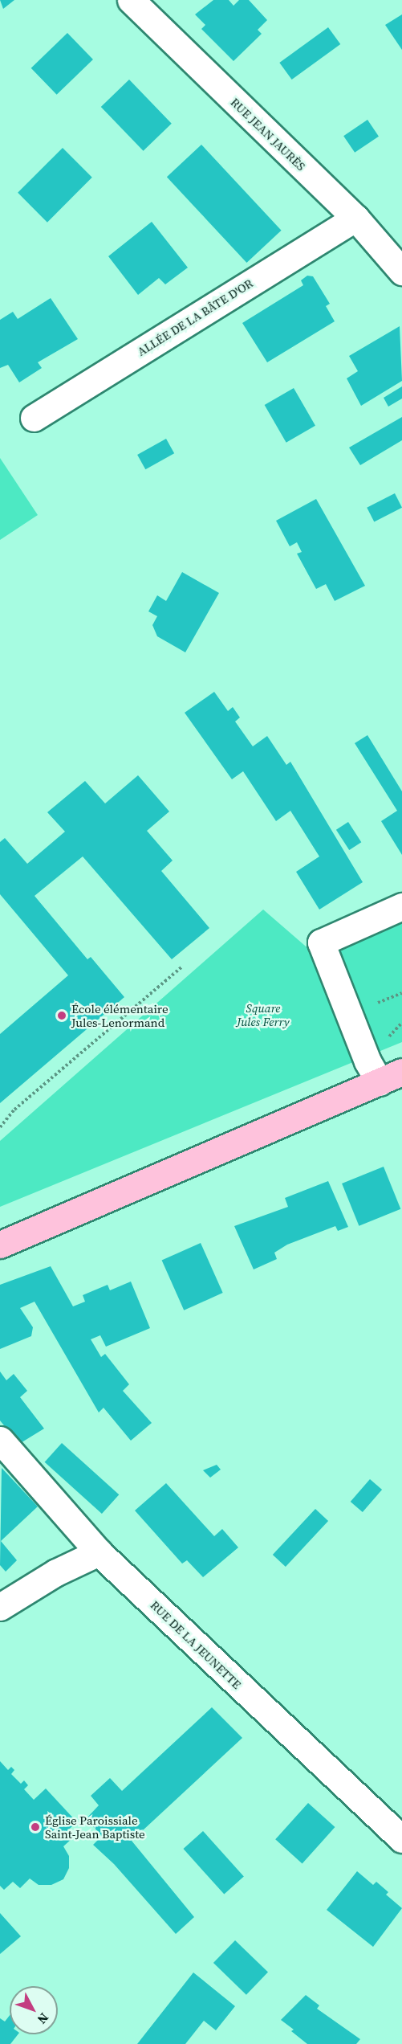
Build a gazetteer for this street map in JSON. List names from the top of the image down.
{
  "streets": {
    "street": ["RUE JEAN JAURÈS", "ALLÉE DE LA BÂTE D'OR", "RUE DE LA JEUNETTE"]
  },
  "crossings": [
    ["RUE JEAN JAURÈS", "ALLÉE DE LA BÂTE D'OR"]
  ],
  "parks": ["Square Jules Ferry"],
  "places": ["École élémentaire Jules-Lenormand", "Église Paroissiale Saint-Jean Baptiste"],
  "north": "bottom right"
}
